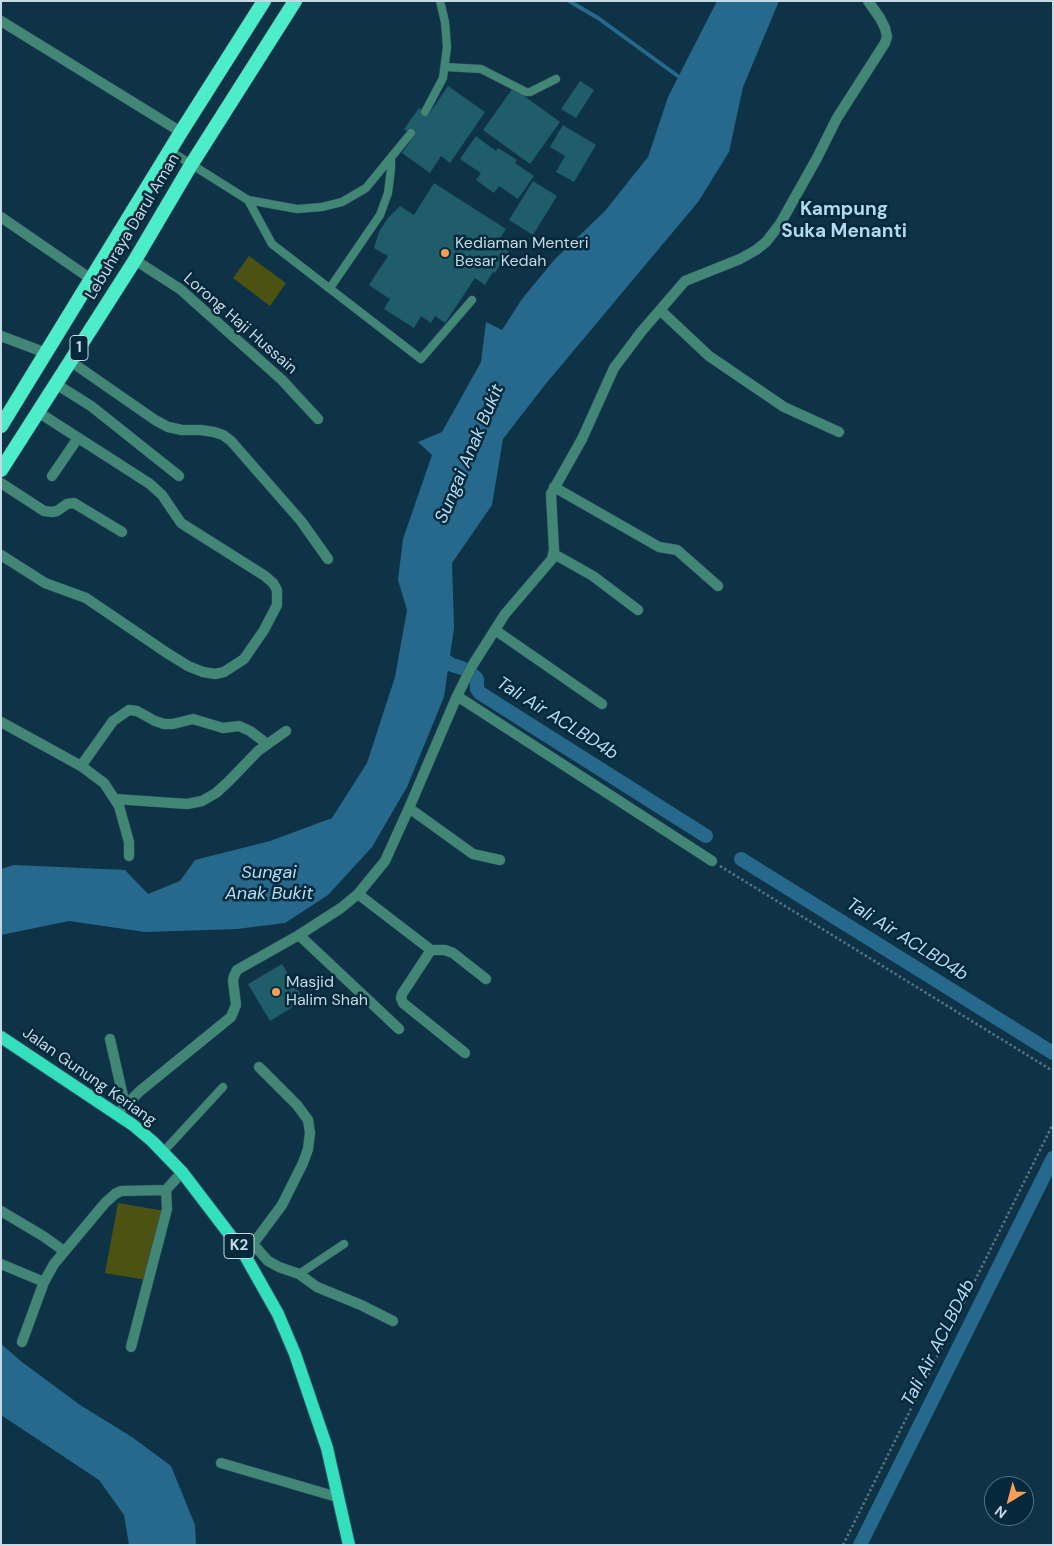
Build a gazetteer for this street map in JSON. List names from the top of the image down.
{
  "streets": {
    "highway": ["Lebuhraya Darul Aman", "1"],
    "main road": ["Jalan Gunung Keriang", "K2"],
    "street": ["Lorong Haji Hussain"]
  },
  "crossings": [
    ["Lebuhraya Darul Aman", "Lorong Haji Hussain"]
  ],
  "districts": ["Kampung Suka Menanti"],
  "water": ["Sungai Anak Bukit", "Tali Air ACLBD4b"],
  "places": ["Kediaman Menteri Besar Kedah", "Masjid Halim Shah"],
  "north": "bottom left"
}
